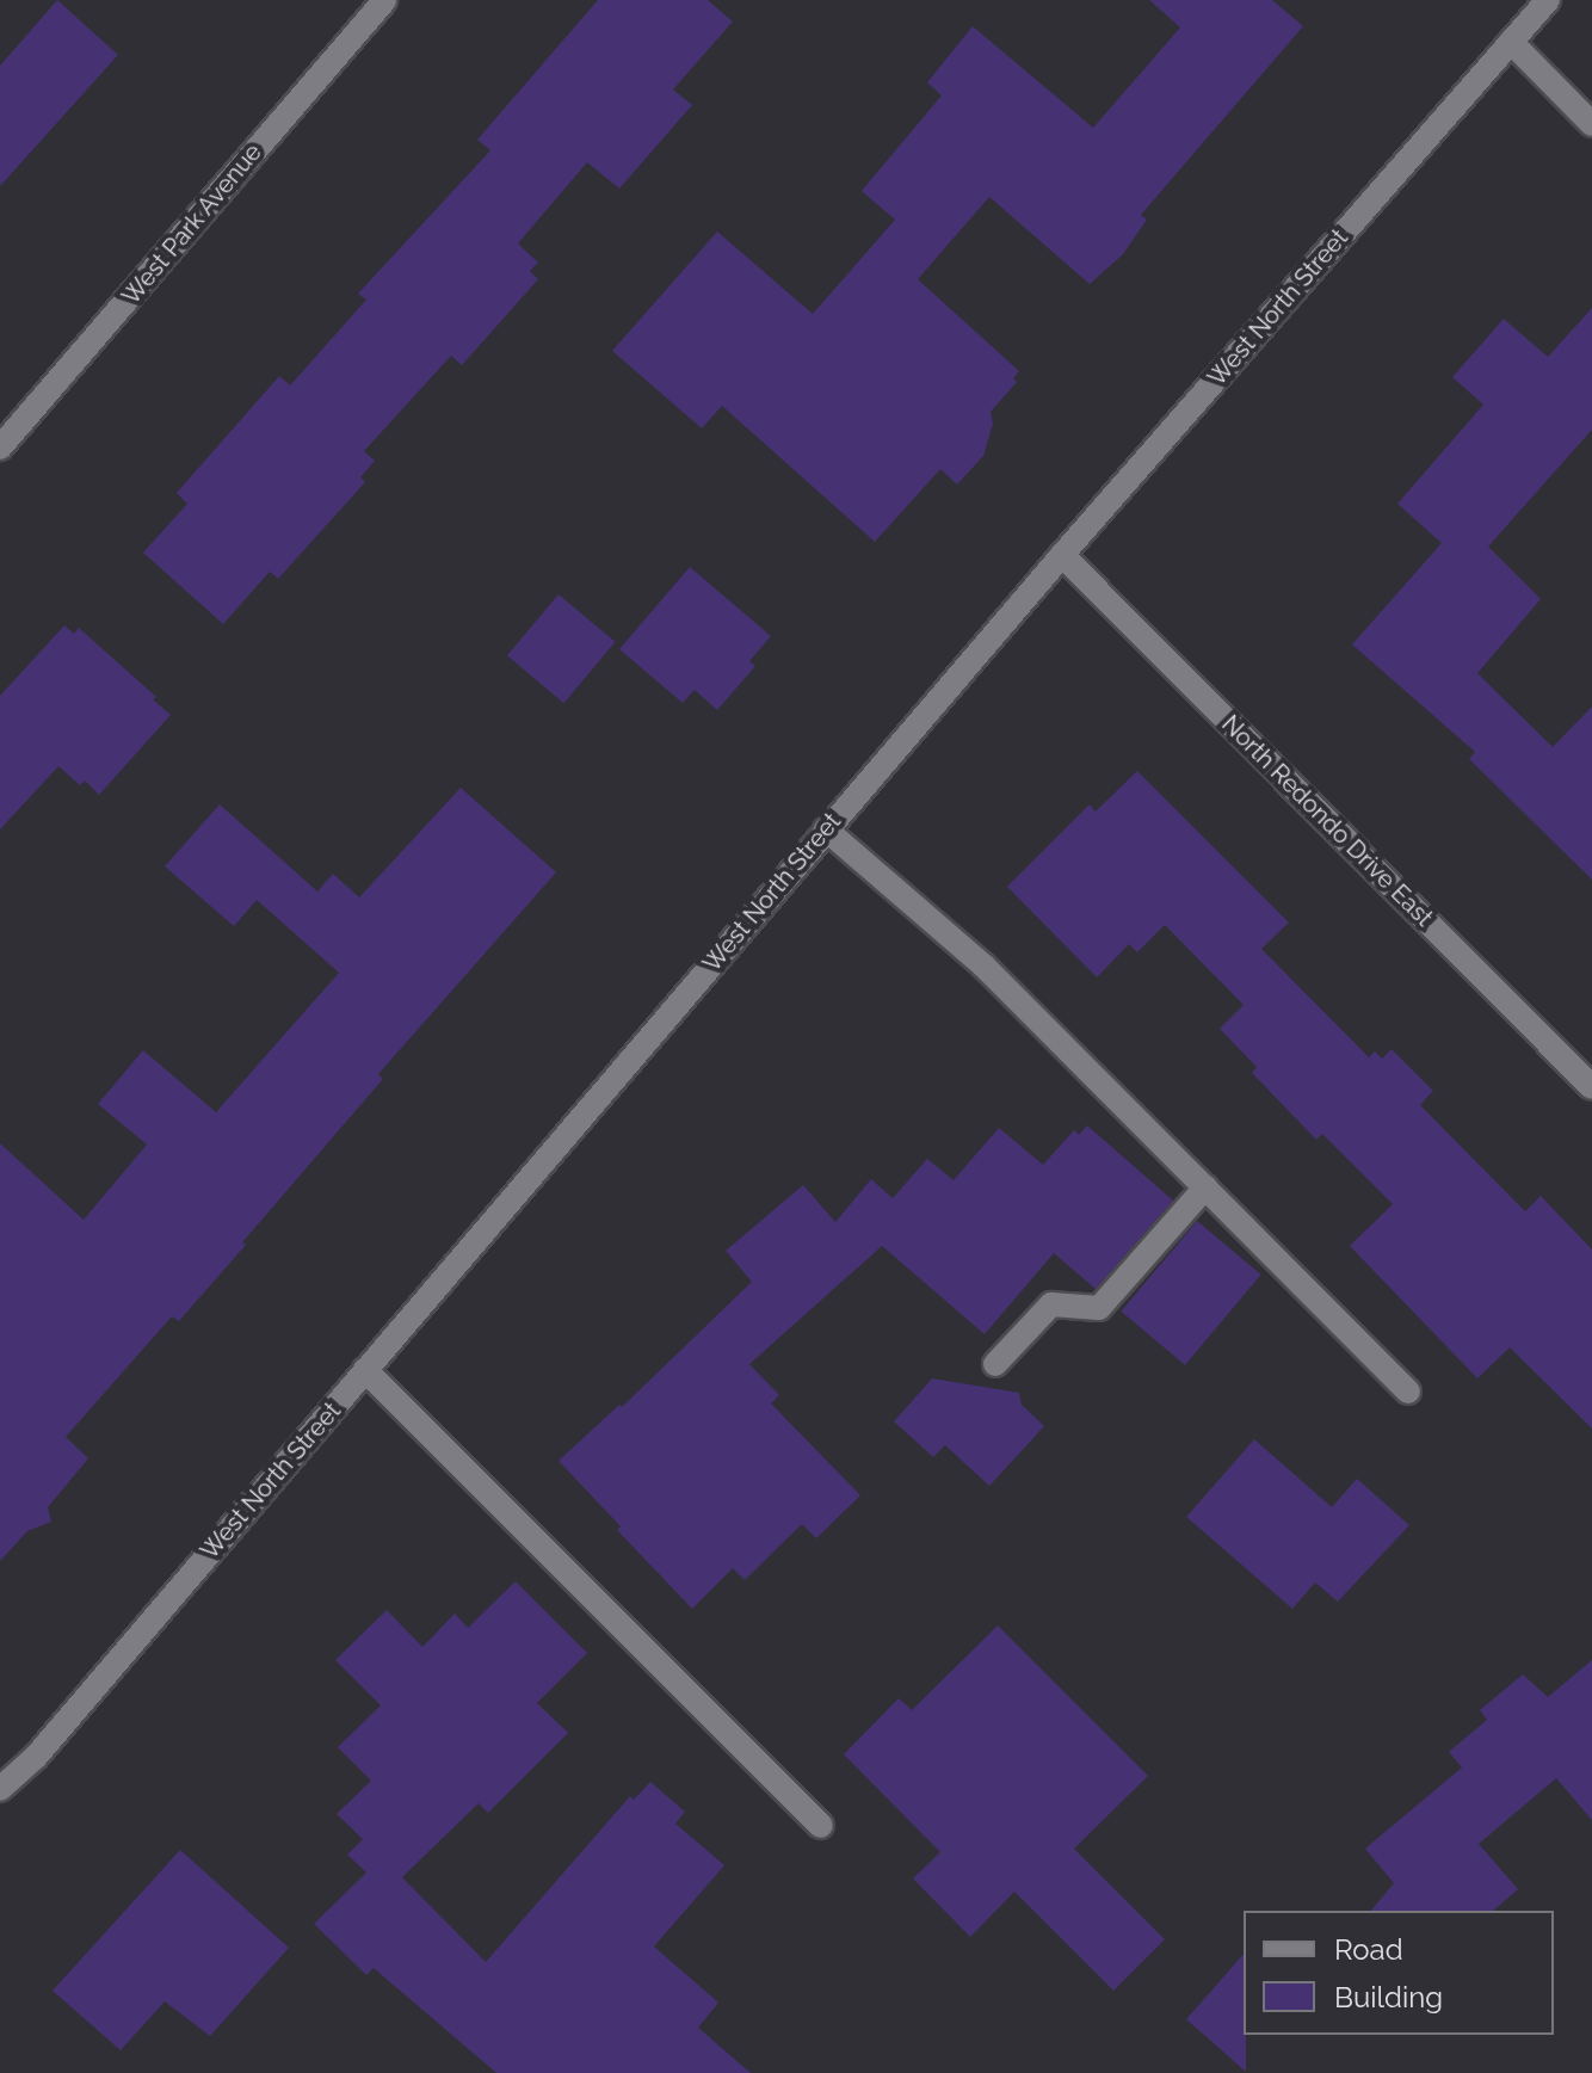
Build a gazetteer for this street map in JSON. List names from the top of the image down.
{
  "streets": {
    "street": ["West Park Avenue", "West North Street", "North Redondo Drive East"]
  },
  "crossings": [
    ["West North Street", "North Redondo Drive East"]
  ],
  "legend": ["Road", "Building"]
}
